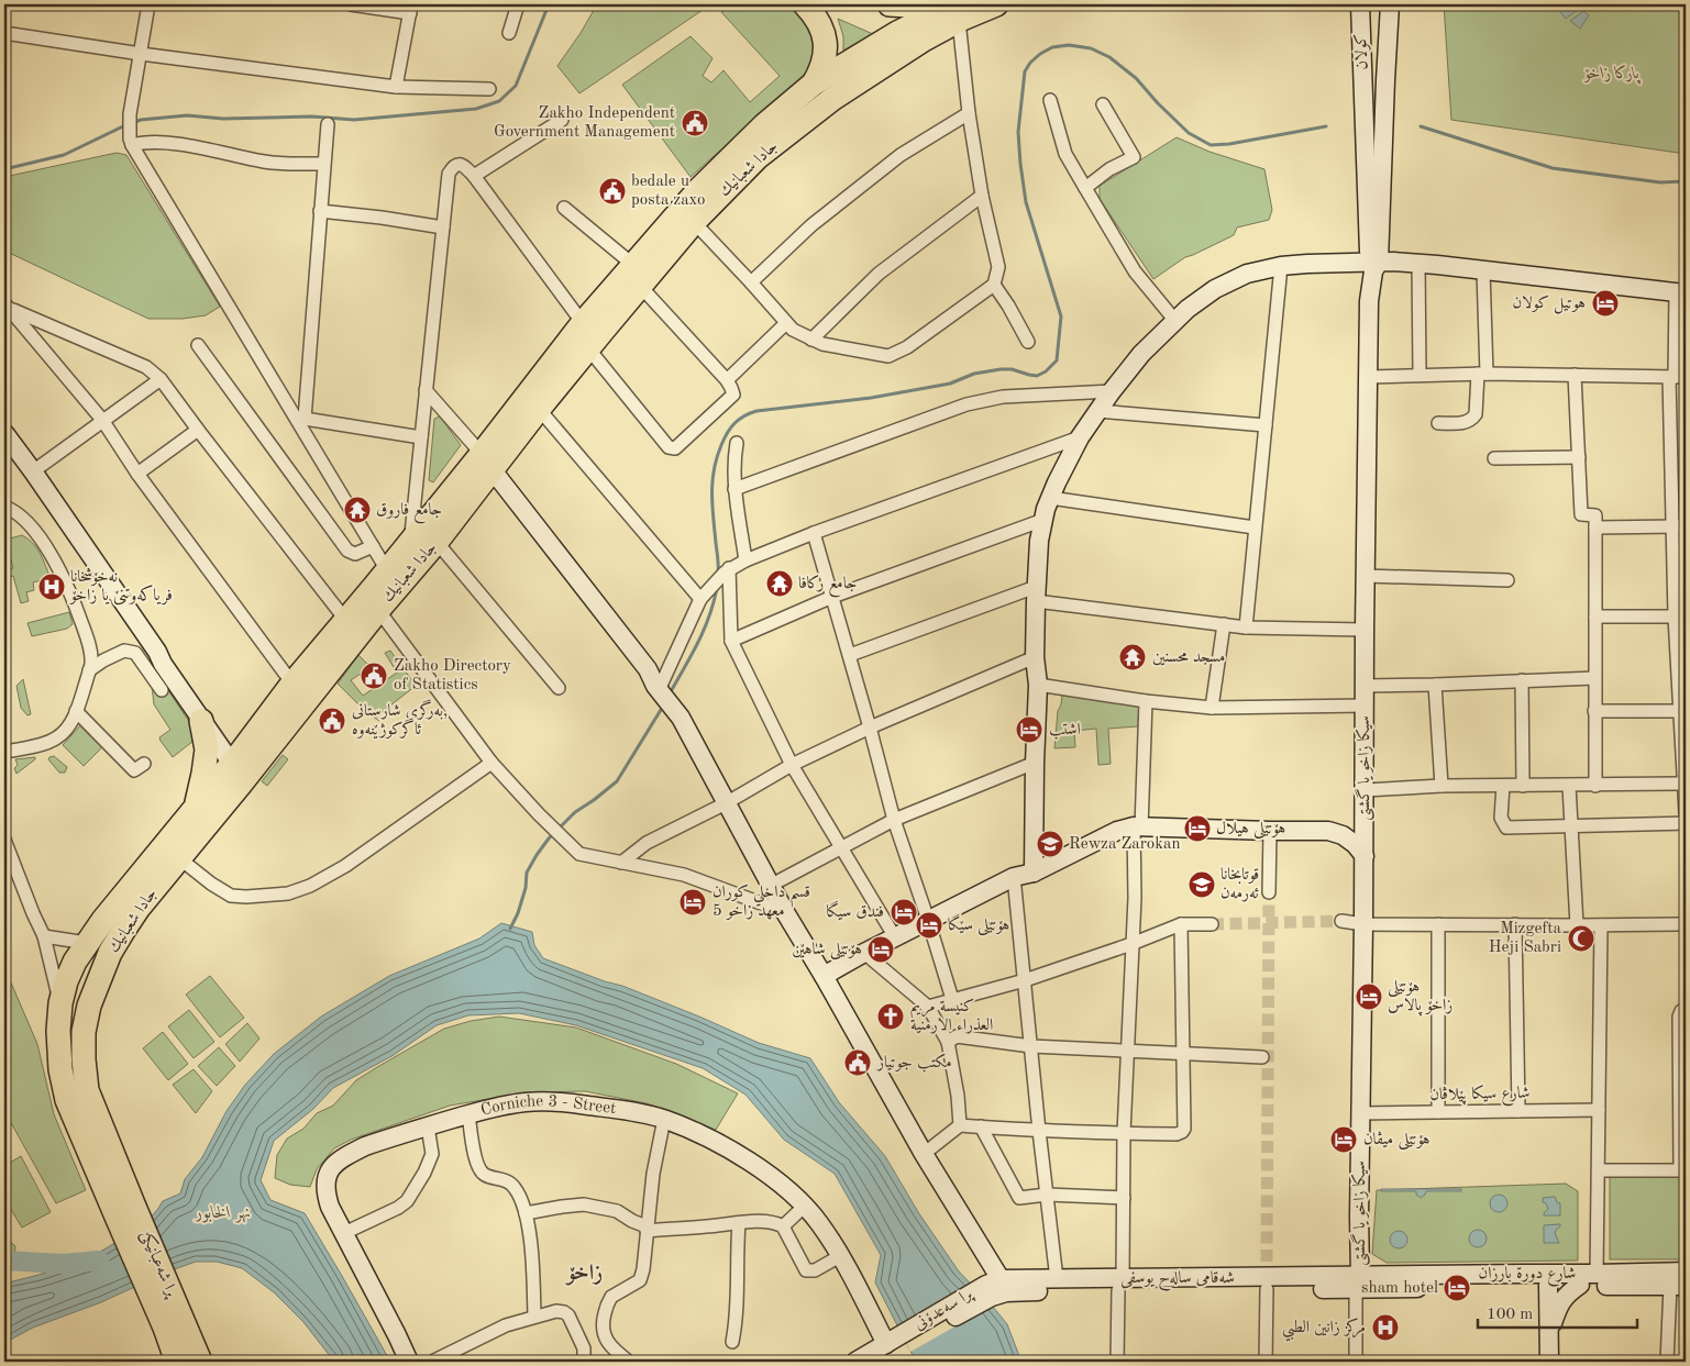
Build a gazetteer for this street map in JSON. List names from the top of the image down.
{
  "streets": {
    "highway": ["جادا شعبانيك", "پرا شەعبانیکێ"],
    "main road": [
      "كولان",
      "سیکا زاخو یا گشتى",
      "Corniche 3 - Street",
      "شارع دورة بارزان",
      "شەقامی سالەح یوسفی",
      "پرا سەعدۆنی"
    ],
    "street": ["شارع سيكا پێلاڤان"]
  },
  "crossings": [
    ["كولان", "سیکا زاخو یا گشتى"],
    ["جادا شعبانيك", "پرا شەعبانیکێ"],
    ["سیکا زاخو یا گشتى", "شارع سيكا پێلاڤان"],
    ["سیکا زاخو یا گشتى", "شارع دورة بارزان"],
    ["سیکا زاخو یا گشتى", "شەقامی سالەح یوسفی"],
    ["Corniche 3 - Street", "پرا سەعدۆنی"],
    ["شارع دورة بارزان", "شەقامی سالەح یوسفی"],
    ["شەقامی سالەح یوسفی", "پرا سەعدۆنی"]
  ],
  "districts": ["زاخۆ"],
  "water": ["نهر الخابور"],
  "parks": ["پارکا زاخۆ"],
  "places": {
    "public building": [
      "Zakho Independent Government Management",
      "bedale u posta zaxo",
      "Zakho Directory of Statistics",
      "بەرگری شارستانی, ئاگرکوژێنەوە",
      "مکتب جوتیار"
    ],
    "hotel": [
      "هوتيل كولان",
      "اشتب",
      "هۆتێلی هیلال",
      "قسم داخلي كوران معهد زاخو 5",
      "فندق سيگا",
      "هۆتێلی سێگا",
      "هۆتێلی شاهێن",
      "هۆتێلی زاخۆ پالاس",
      "هۆتێلی میڤان",
      "sham hotel"
    ],
    "temple": ["جامع فاروق", "جامع ركافا", "مسجد محسنين"],
    "hospital": ["نه‌خۆشخانا فرياكه‌وتنێ يا زاخۆ", "مركز زانين الطبي"],
    "school or university": ["Rewza Zarokan", "قوتابخانا ئه‌رمه‌ن"],
    "mosque": ["Mizgefta Heji Sabri"],
    "church": ["كنيسة مريم العذراء الارمنية"]
  },
  "scale_bar": "100 m"
}
